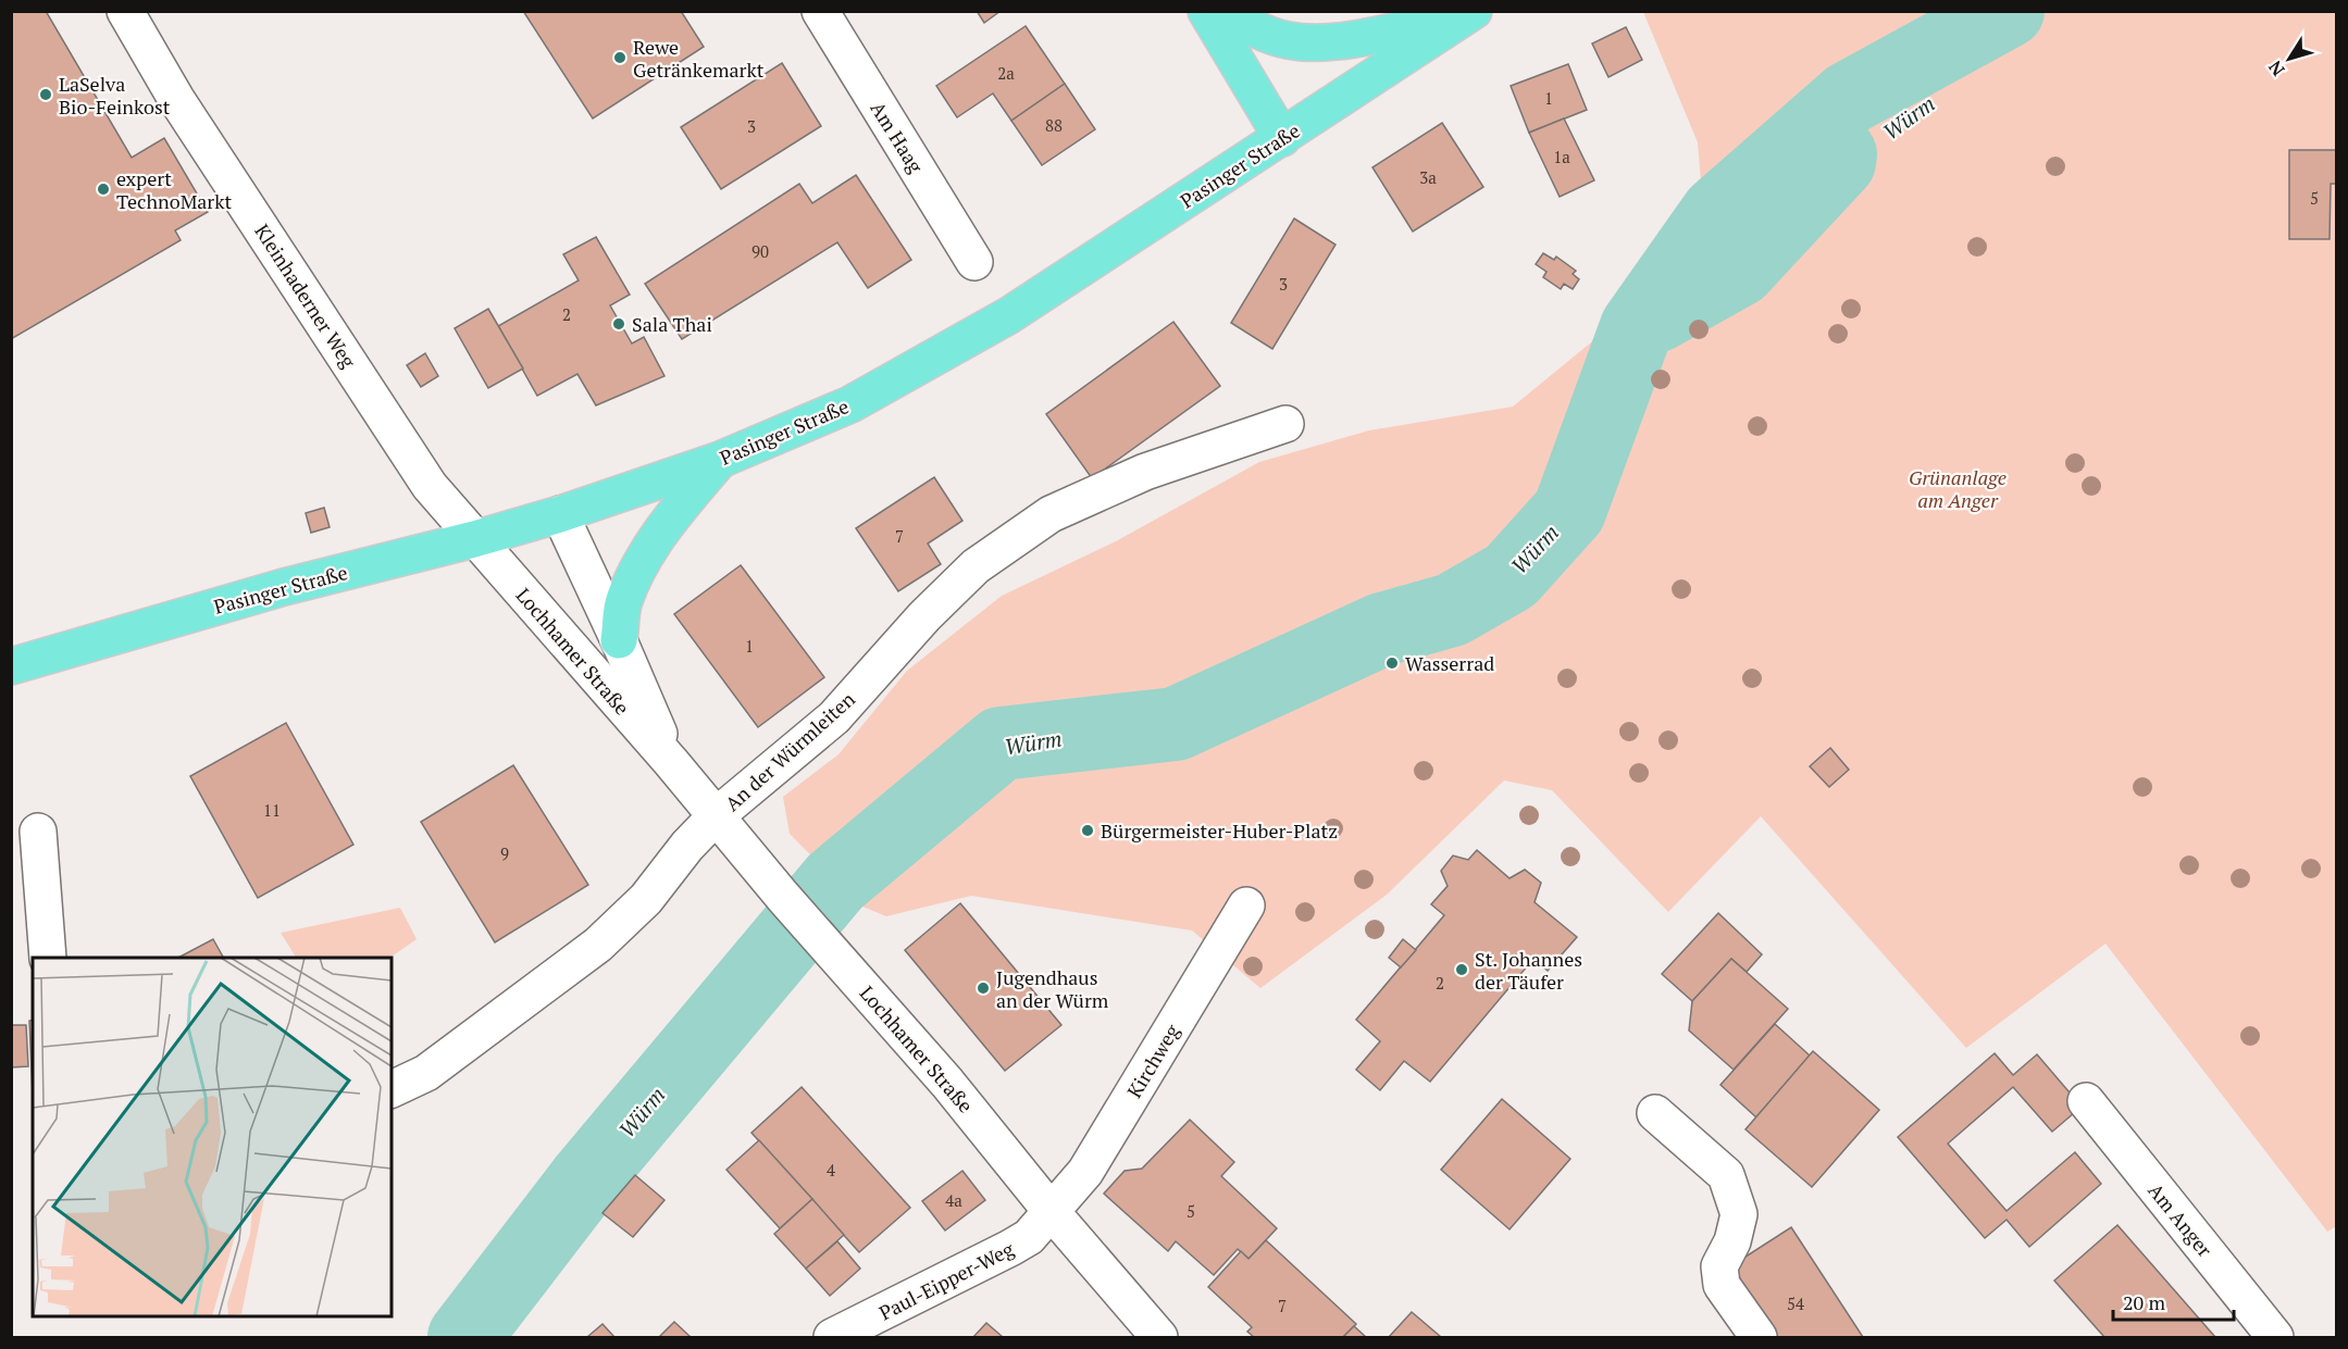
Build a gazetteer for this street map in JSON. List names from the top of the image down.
{
  "streets": {
    "main road": ["Pasinger Straße"],
    "street": [
      "Am Haag",
      "Kleinhaderner Weg",
      "Lochhamer Straße",
      "An der Würmleiten",
      "Kirchweg",
      "Am Anger",
      "Paul-Eipper-Weg"
    ]
  },
  "crossings": [
    ["Pasinger Straße", "Kleinhaderner Weg"],
    ["Pasinger Straße", "Lochhamer Straße"],
    ["Kleinhaderner Weg", "Lochhamer Straße"],
    ["Lochhamer Straße", "An der Würmleiten"],
    ["Lochhamer Straße", "Kirchweg"],
    ["Lochhamer Straße", "Paul-Eipper-Weg"],
    ["Kirchweg", "Paul-Eipper-Weg"]
  ],
  "water": ["Würm"],
  "parks": ["Grünanlage am Anger"],
  "places": [
    "Rewe Getränkemarkt",
    "LaSelva Bio-Feinkost",
    "expert TechnoMarkt",
    "Sala Thai",
    "Wasserrad",
    "Bürgermeister-Huber-Platz",
    "St. Johannes der Täufer",
    "Jugendhaus an der Würm"
  ],
  "house_numbers": [
    "2a",
    "1",
    "88",
    "3",
    "1a",
    "3a",
    "5",
    "90",
    "3",
    "2",
    "7",
    "1",
    "11",
    "9",
    "2",
    "4",
    "4a",
    "5",
    "54",
    "7"
  ],
  "scale_bar": "20 m",
  "north": "bottom left"
}
